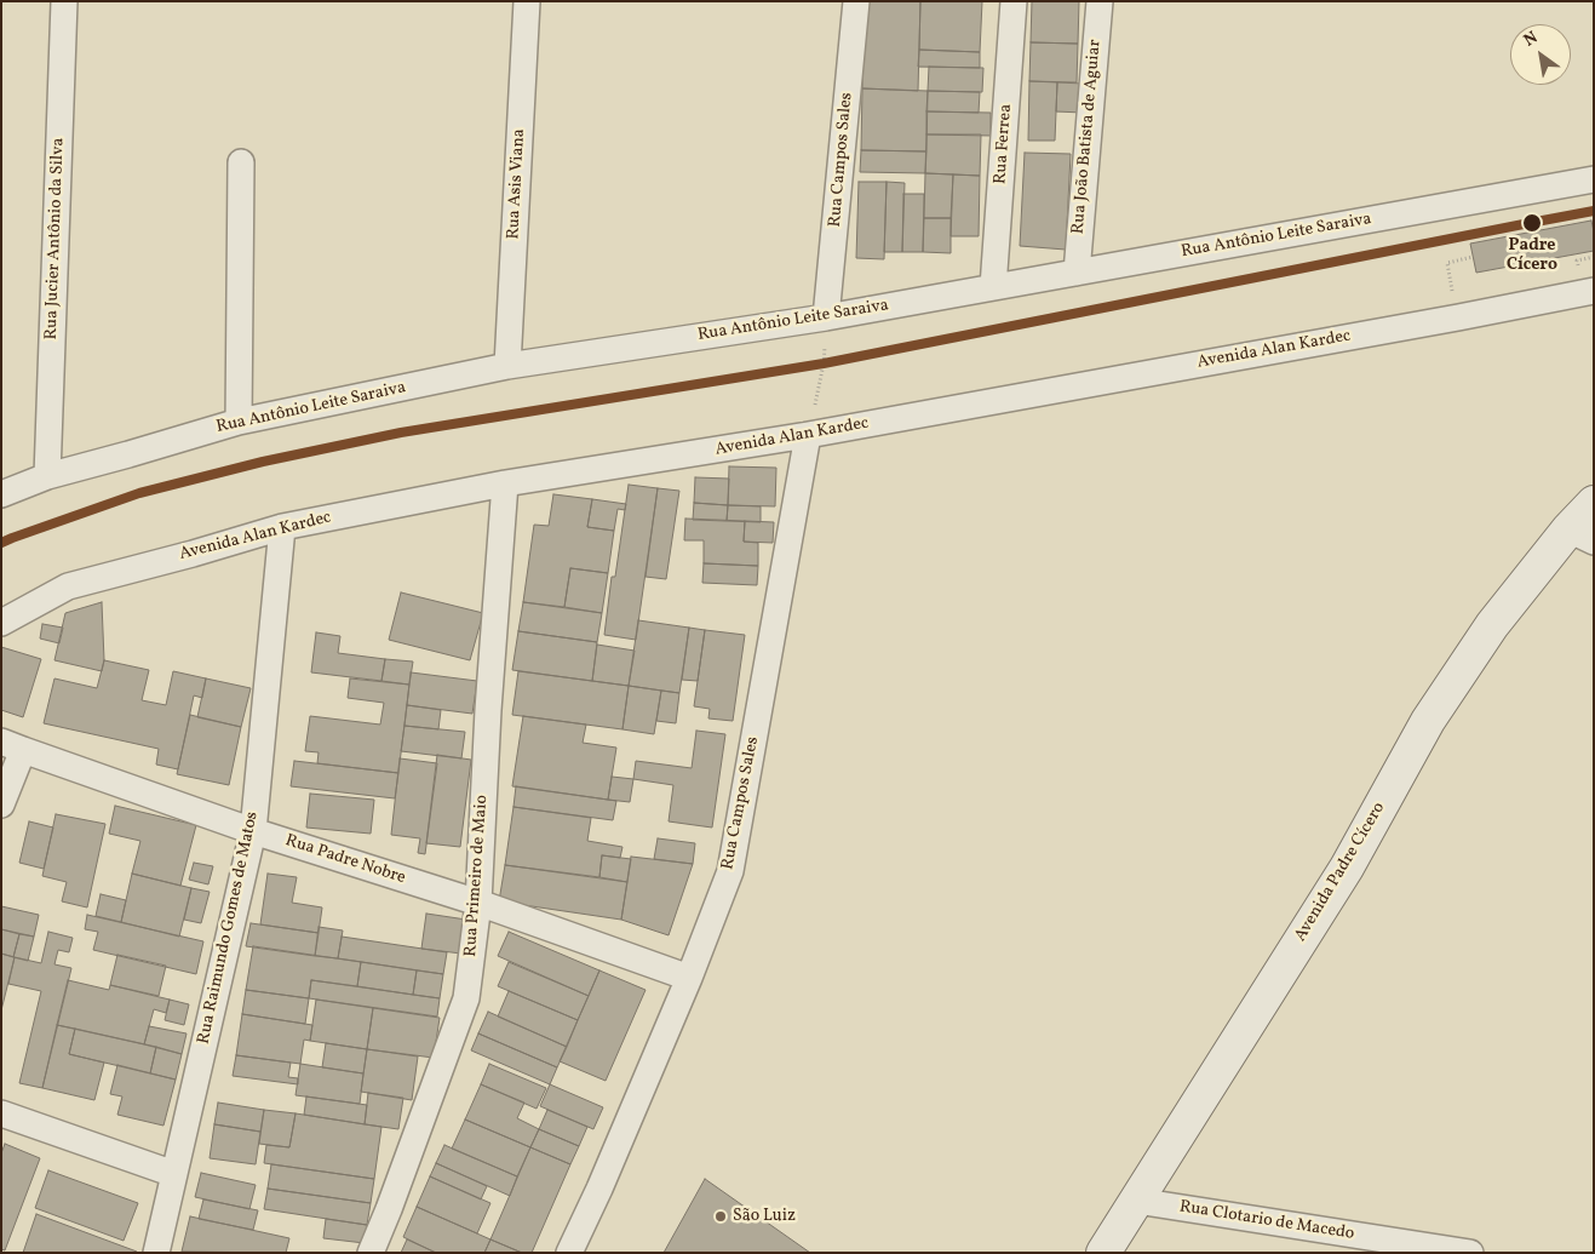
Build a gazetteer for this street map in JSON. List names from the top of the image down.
{
  "streets": {
    "main road": ["Avenida Padre Cícero"],
    "street": [
      "Rua João Batista de Aguiar",
      "Rua Ferrea",
      "Rua Campos Sales",
      "Rua Asis Viana",
      "Rua Antônio Leite Saraiva",
      "Rua Jucier Antônio da Silva",
      "Avenida Alan Kardec",
      "Rua Padre Nobre",
      "Rua Primeiro de Maio",
      "Rua Raimundo Gomes de Matos",
      "Rua Clotario de Macedo"
    ]
  },
  "crossings": [
    ["Rua João Batista de Aguiar", "Rua Antônio Leite Saraiva"],
    ["Rua Ferrea", "Rua Antônio Leite Saraiva"],
    ["Rua Campos Sales", "Rua Antônio Leite Saraiva"],
    ["Rua Campos Sales", "Avenida Alan Kardec"],
    ["Rua Campos Sales", "Rua Padre Nobre"],
    ["Rua Asis Viana", "Rua Antônio Leite Saraiva"],
    ["Rua Antônio Leite Saraiva", "Rua Jucier Antônio da Silva"],
    ["Avenida Alan Kardec", "Rua Primeiro de Maio"],
    ["Avenida Alan Kardec", "Rua Raimundo Gomes de Matos"],
    ["Rua Padre Nobre", "Rua Primeiro de Maio"],
    ["Rua Padre Nobre", "Rua Raimundo Gomes de Matos"],
    ["Avenida Padre Cícero", "Rua Clotario de Macedo"]
  ],
  "places": ["Padre Cícero", "São Luiz"],
  "north": "top left"
}
